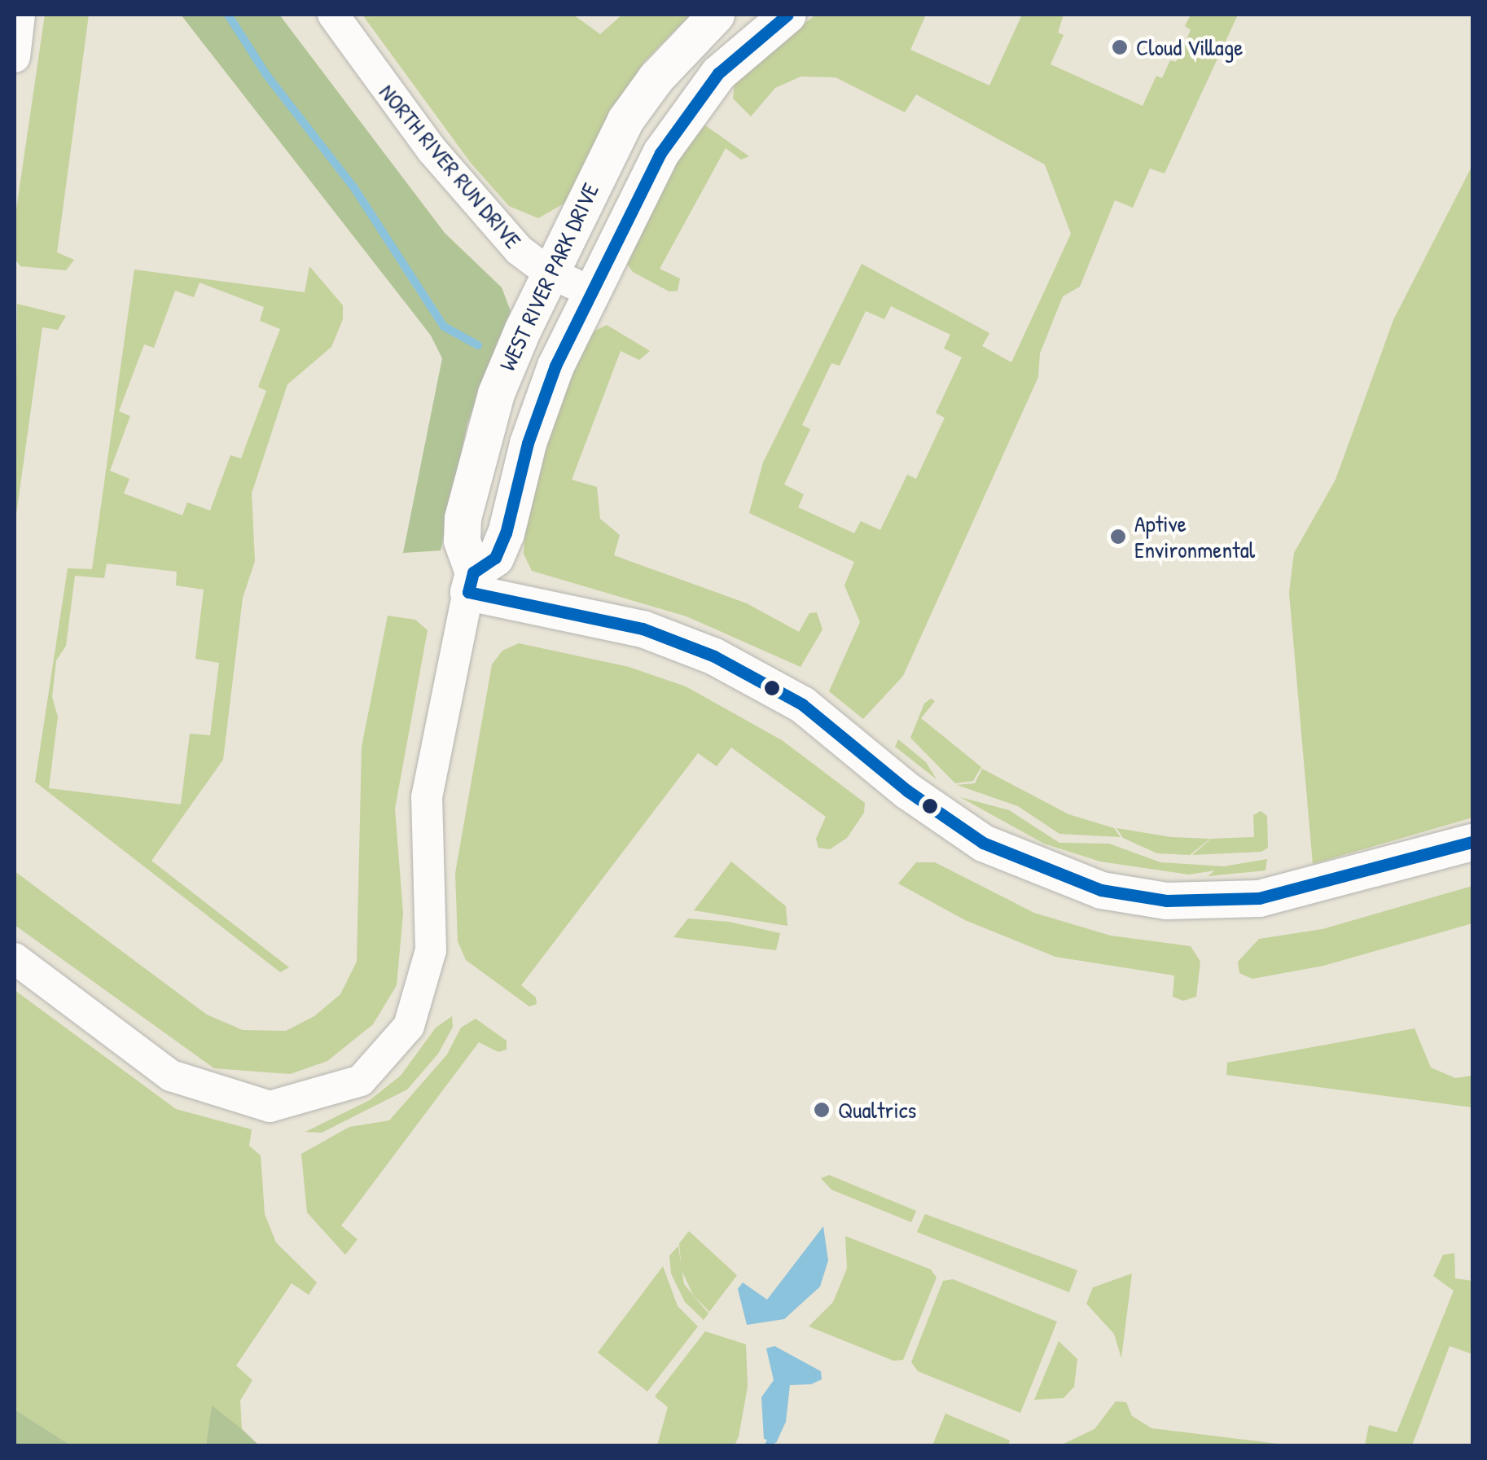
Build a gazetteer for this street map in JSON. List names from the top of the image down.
{
  "streets": {
    "street": ["NORTH RIVER RUN DRIVE", "WEST RIVER PARK DRIVE"]
  },
  "crossings": [
    ["NORTH RIVER RUN DRIVE", "WEST RIVER PARK DRIVE"]
  ],
  "places": ["Cloud Village", "Aptive Environmental", "Qualtrics"]
}
